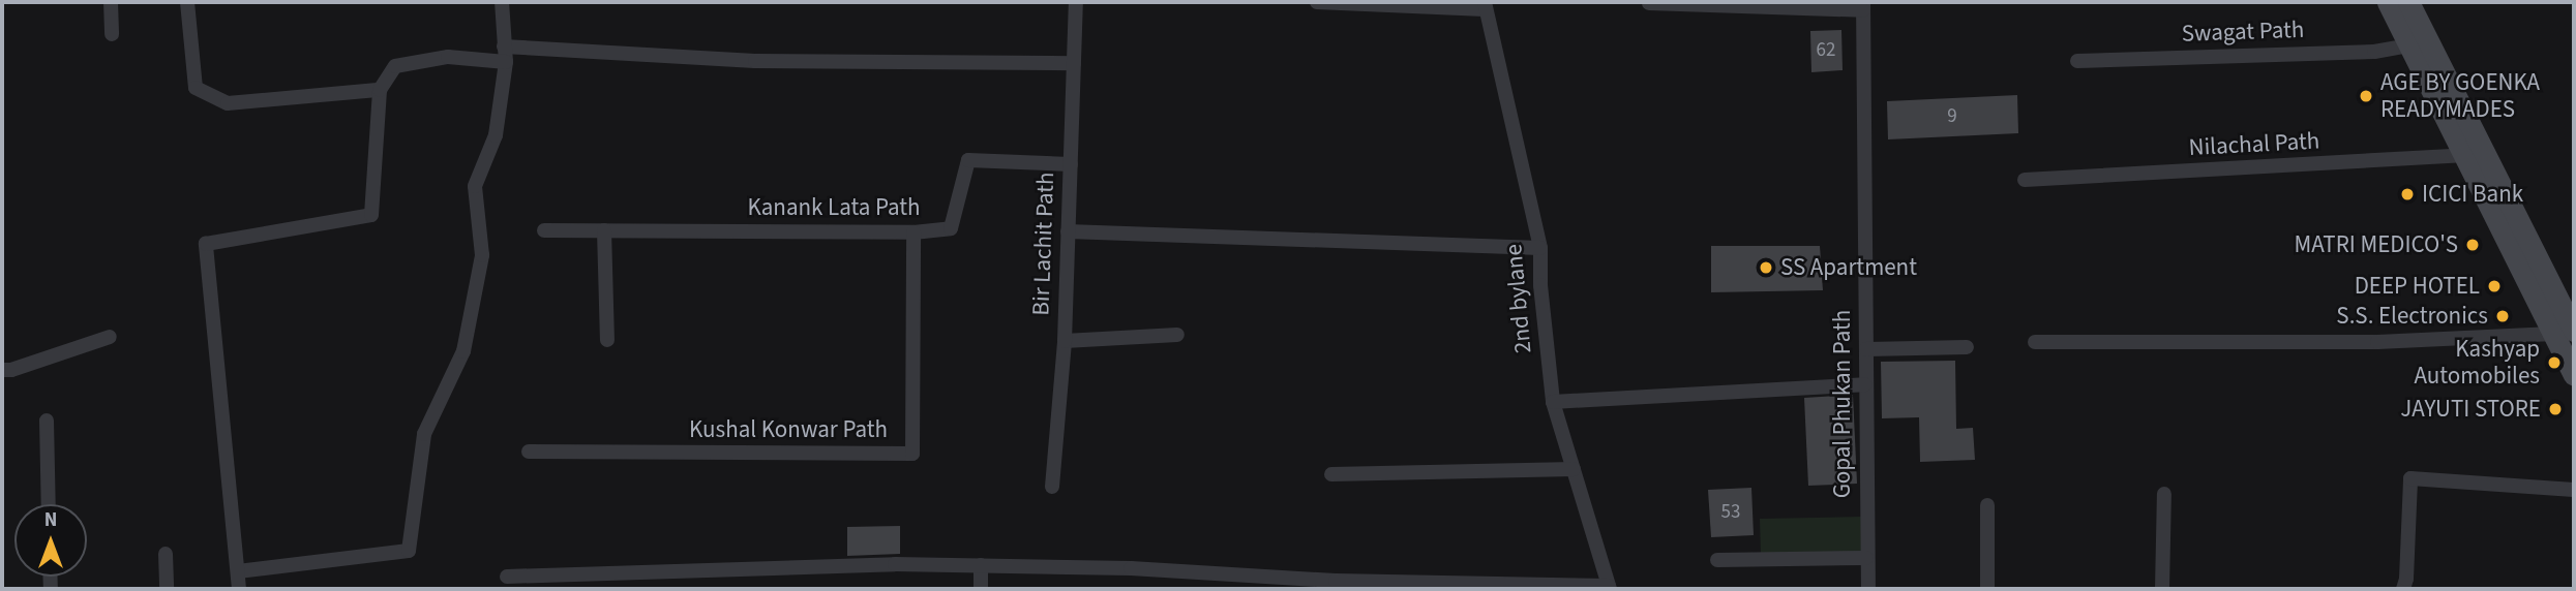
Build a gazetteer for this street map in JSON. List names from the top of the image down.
{
  "streets": {
    "street": [
      "Swagat Path",
      "Nilachal Path",
      "Kanank Lata Path",
      "Bir Lachit Path",
      "2nd bylane",
      "Gopal Phukan Path",
      "Kushal Konwar Path"
    ]
  },
  "crossings": [
    ["Kanank Lata Path", "Bir Lachit Path"],
    ["Kanank Lata Path", "Kushal Konwar Path"]
  ],
  "places": [
    "AGE BY GOENKA READYMADES",
    "ICICI Bank",
    "MATRI MEDICO'S",
    "SS Apartment",
    "DEEP HOTEL",
    "S.S. Electronics",
    "Kashyap Automobiles",
    "JAYUTI STORE"
  ],
  "house_numbers": ["62", "9", "53"],
  "north": "top"
}
